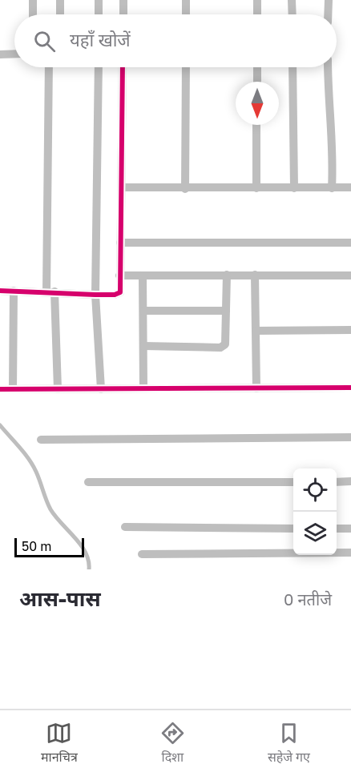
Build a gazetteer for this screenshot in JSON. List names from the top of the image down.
{
  "scale_bar": "50 m",
  "north": "bottom",
  "page": {
    "search": "यहाँ खोजें",
    "scale": "50 m",
    "heading": ["आस-पास", "0 नतीजे"],
    "nav": ["मानचित्र", "दिशा", "सहेजे गए"]
  }
}
